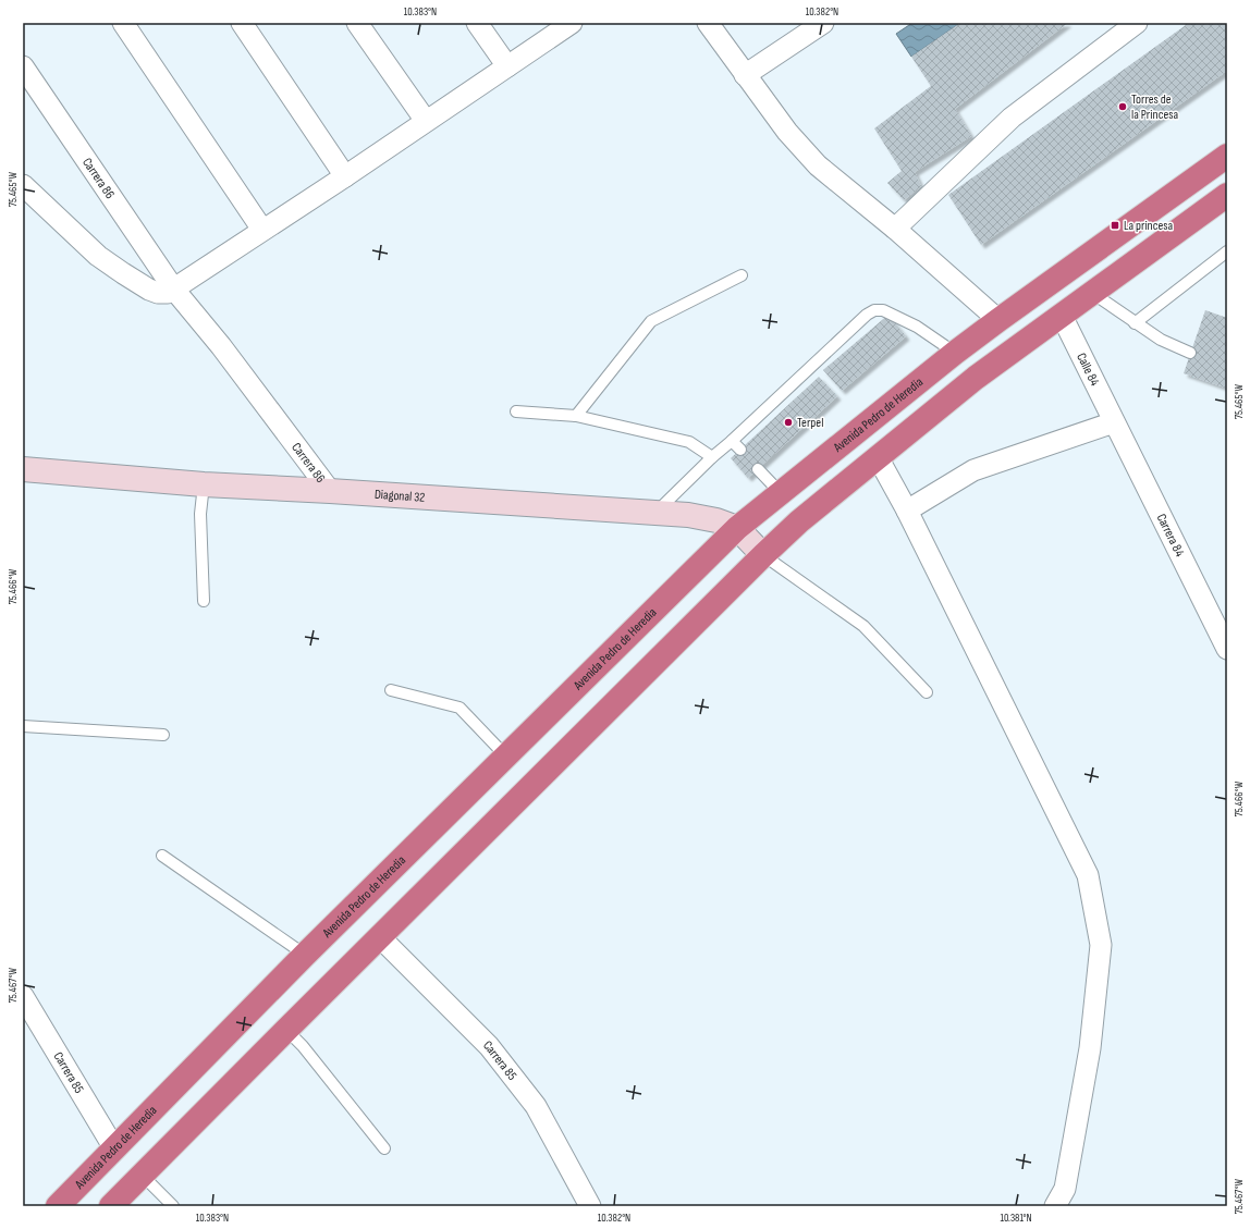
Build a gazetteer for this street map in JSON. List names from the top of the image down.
{
  "streets": {
    "highway": ["Avenida Pedro de Heredia"],
    "street": [
      "Carrera 86",
      "Calle 84",
      "Diagonal 32",
      "Carrera 84",
      "Carrera 85"
    ]
  },
  "crossings": [
    ["Carrera 86", "Diagonal 32"],
    ["Calle 84", "Carrera 84"],
    ["Avenida Pedro de Heredia", "Diagonal 32"],
    ["Avenida Pedro de Heredia", "Carrera 85"]
  ],
  "places": {
    "other": ["Torres de la Princesa", "Terpel"],
    "transit": ["La princesa"]
  },
  "coordinates": [
    "10.383°N",
    "10.382°N",
    "75.465°W",
    "75.466°W",
    "75.467°W",
    "10.381°N"
  ]
}
